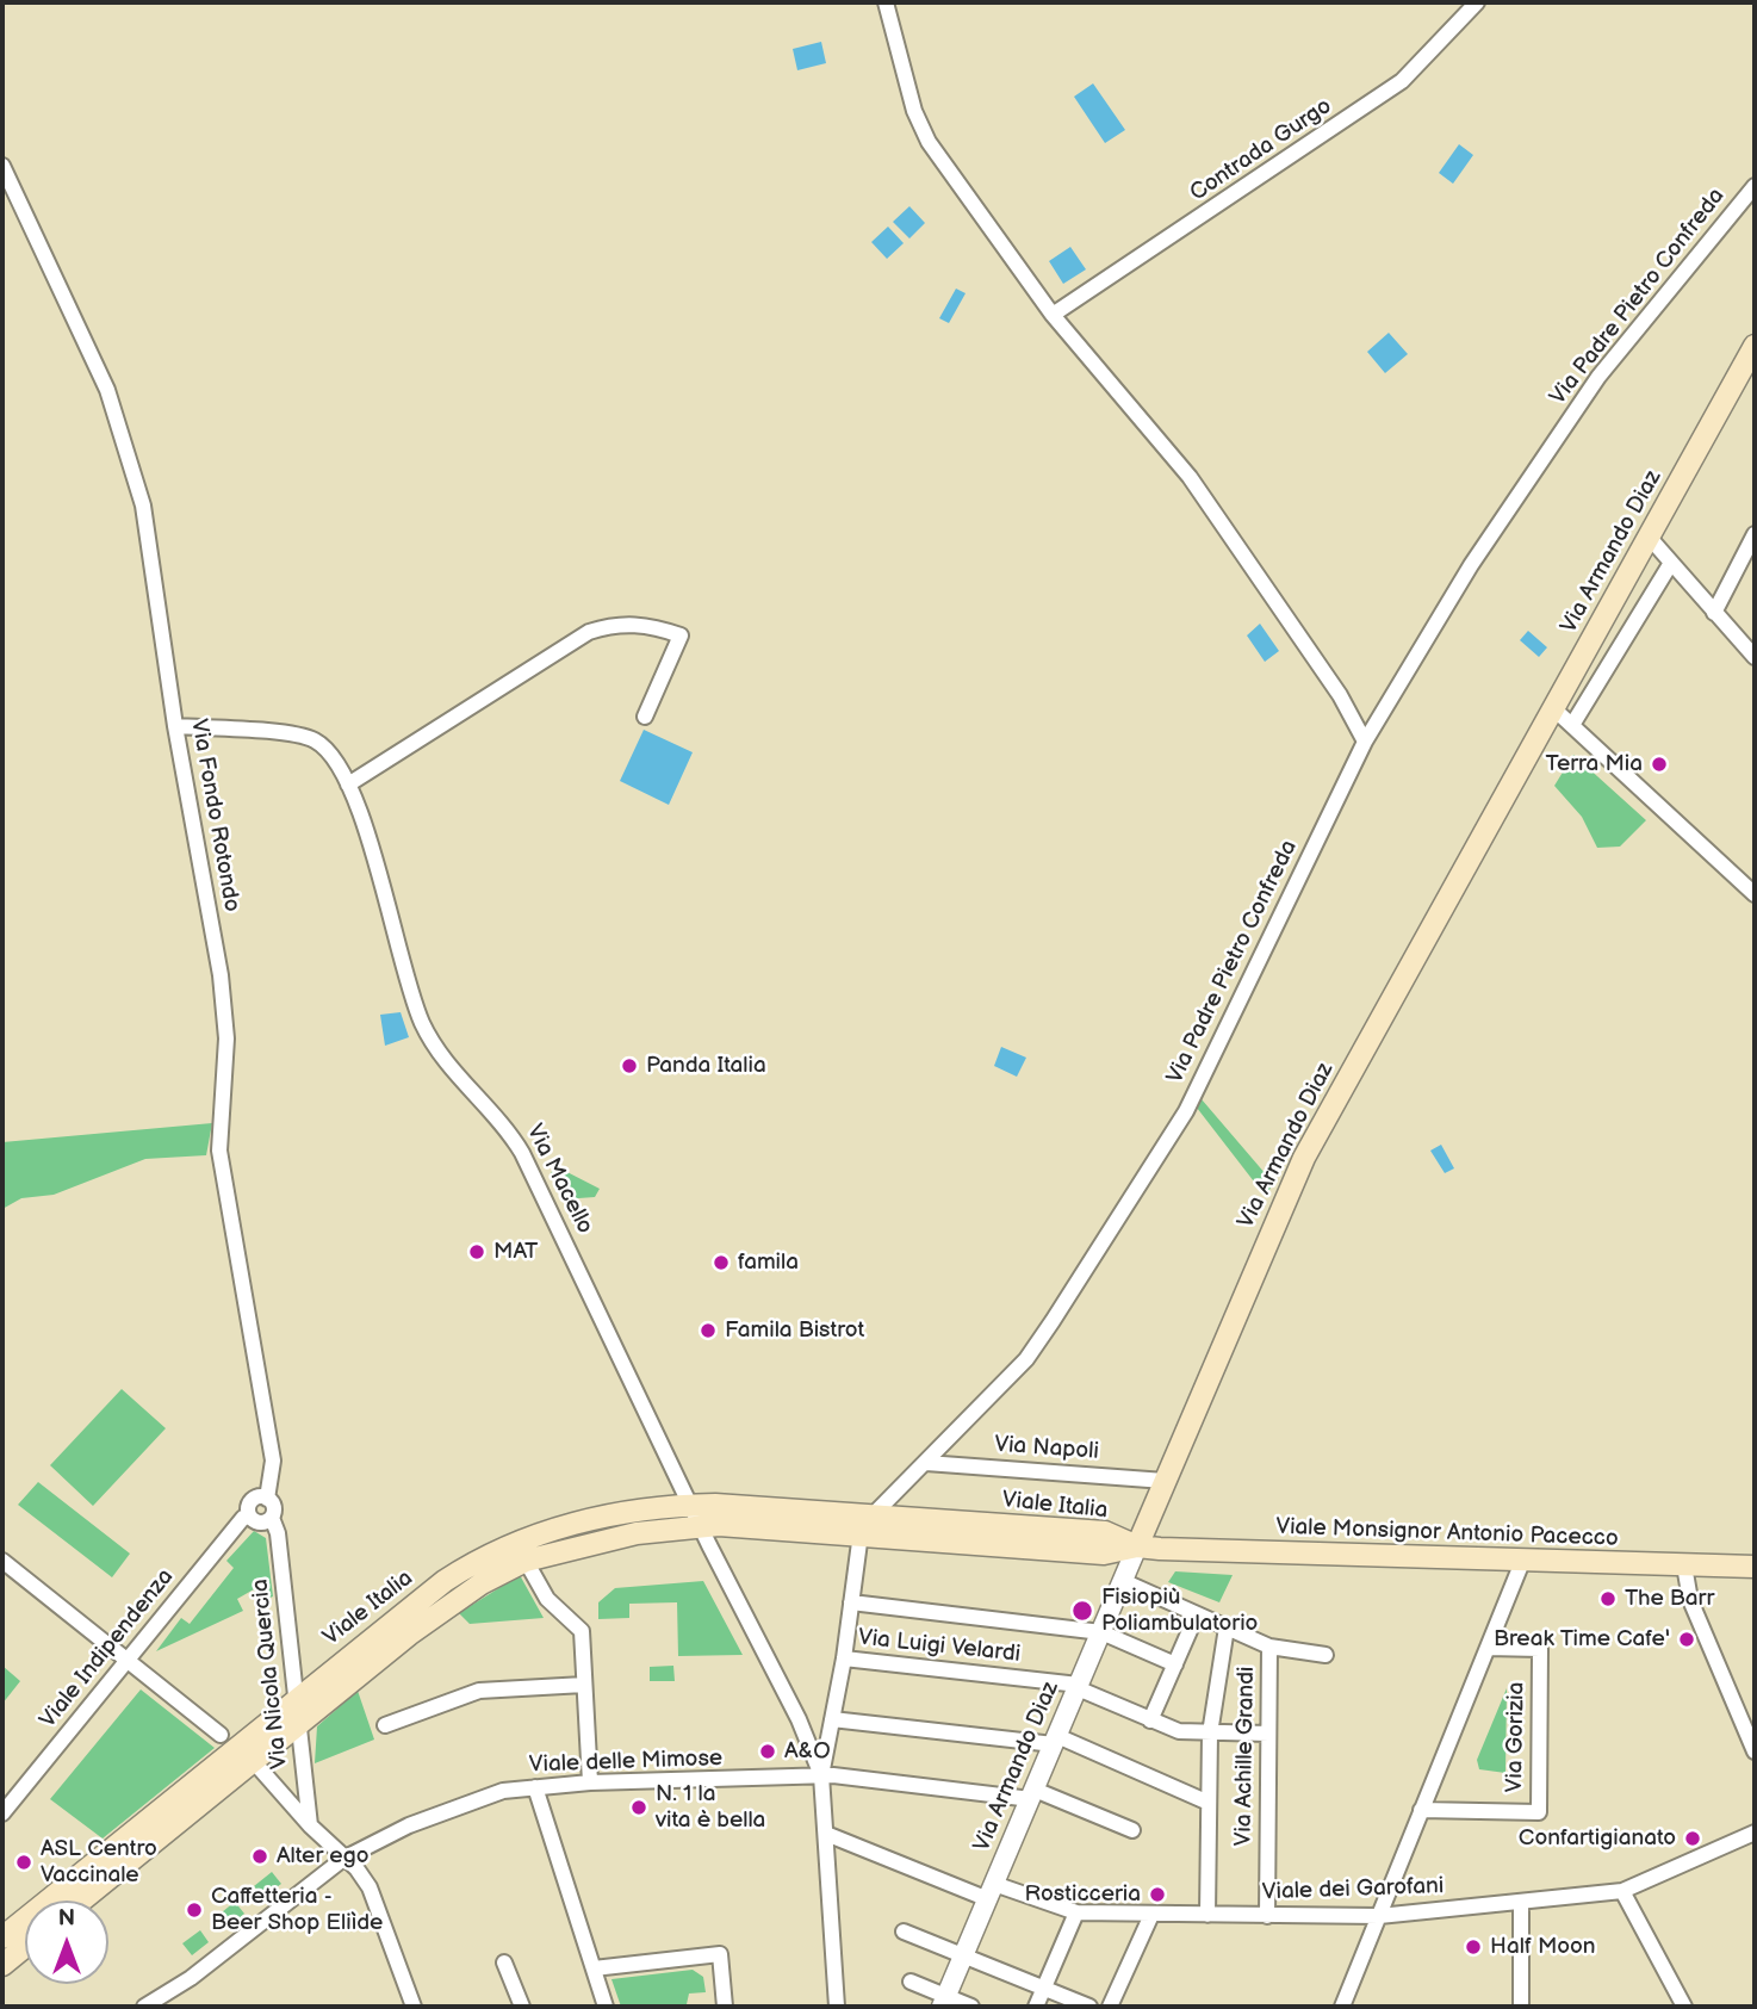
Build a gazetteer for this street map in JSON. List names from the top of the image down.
{
  "streets": {
    "main road": ["Via Armando Diaz", "Viale Italia", "Viale Monsignor Antonio Pacecco"],
    "street": [
      "Contrada Gurgo",
      "Via Padre Pietro Confreda",
      "Via Fondo Rotondo",
      "Via Macello",
      "Via Napoli",
      "Via Luigi Velardi",
      "Viale Indipendenza",
      "Via Nicola Quercia",
      "Via Gorizia",
      "Via Achille Grandi",
      "Viale delle Mimose",
      "Viale dei Garofani"
    ]
  },
  "crossings": [
    ["Via Padre Pietro Confreda", "Via Macello"],
    ["Via Padre Pietro Confreda", "Via Napoli"],
    ["Via Padre Pietro Confreda", "Viale Italia"],
    ["Via Padre Pietro Confreda", "Via Luigi Velardi"],
    ["Via Padre Pietro Confreda", "Viale delle Mimose"],
    ["Via Armando Diaz", "Via Napoli"],
    ["Via Armando Diaz", "Viale Italia"],
    ["Via Armando Diaz", "Viale Monsignor Antonio Pacecco"],
    ["Via Armando Diaz", "Via Luigi Velardi"],
    ["Via Armando Diaz", "Viale delle Mimose"],
    ["Via Armando Diaz", "Viale dei Garofani"],
    ["Via Fondo Rotondo", "Via Macello"],
    ["Via Fondo Rotondo", "Viale Indipendenza"],
    ["Via Fondo Rotondo", "Via Nicola Quercia"],
    ["Via Macello", "Viale Italia"],
    ["Via Macello", "Viale delle Mimose"],
    ["Viale Italia", "Viale Monsignor Antonio Pacecco"],
    ["Viale Italia", "Via Nicola Quercia"],
    ["Viale Monsignor Antonio Pacecco", "Via Gorizia"],
    ["Via Luigi Velardi", "Via Achille Grandi"],
    ["Viale Indipendenza", "Via Nicola Quercia"],
    ["Via Nicola Quercia", "Viale delle Mimose"],
    ["Via Gorizia", "Viale dei Garofani"],
    ["Via Achille Grandi", "Viale dei Garofani"]
  ],
  "places": [
    "Terra Mia",
    "Panda Italia",
    "MAT",
    "famila",
    "Famila Bistrot",
    "The Barr",
    "Fisiopiù Poliambulatorio",
    "Break Time Cafe'",
    "A&O",
    "N. 1 la vita è bella",
    "Confartigianato",
    "Alter ego",
    "ASL Centro Vaccinale",
    "Rosticceria",
    "Caffetteria - Beer Shop Eliìde",
    "Half Moon"
  ],
  "north": "top"
}
